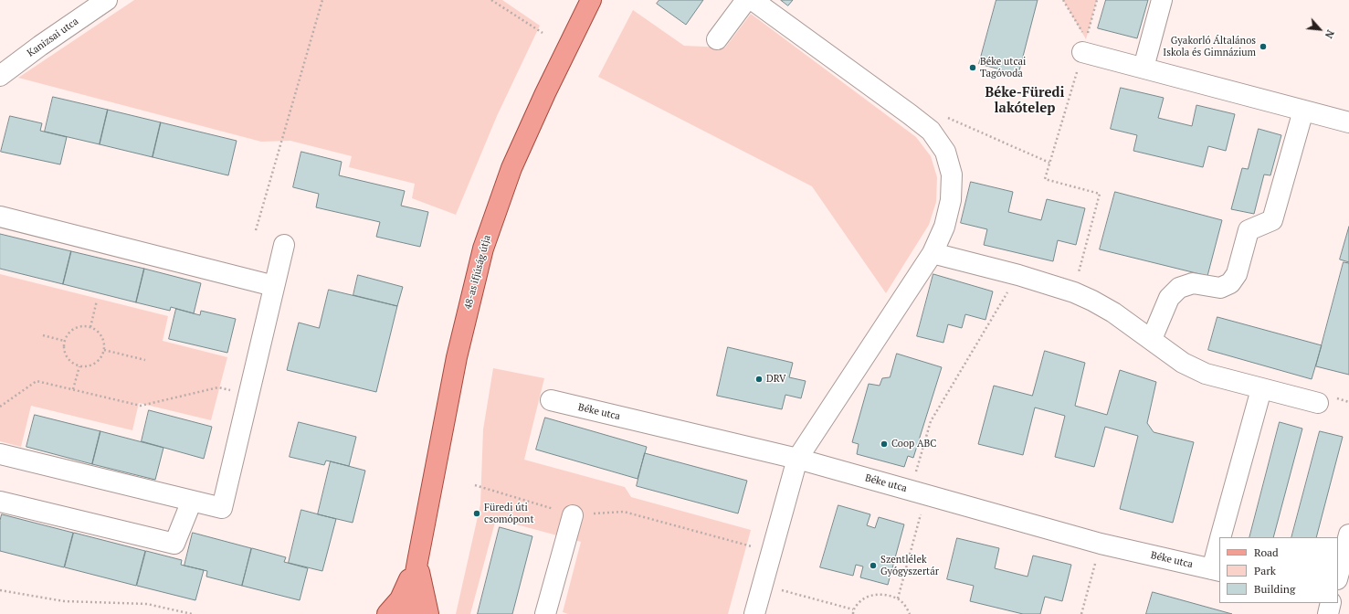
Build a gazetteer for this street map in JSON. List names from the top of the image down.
{
  "streets": {
    "main road": ["48-as ifjúság útja"],
    "street": ["Kanizsai utca", "Béke utca"]
  },
  "districts": ["Béke-Füredi lakótelep"],
  "places": [
    "Gyakorló Általános Iskola és Gimnázium",
    "Béke utcai Tagóvoda",
    "DRV",
    "Coop ABC",
    "Füredi úti csomópont",
    "Szentlélek Gyógyszertár"
  ],
  "legend": ["Road", "Park", "Building"],
  "north": "bottom right"
}
